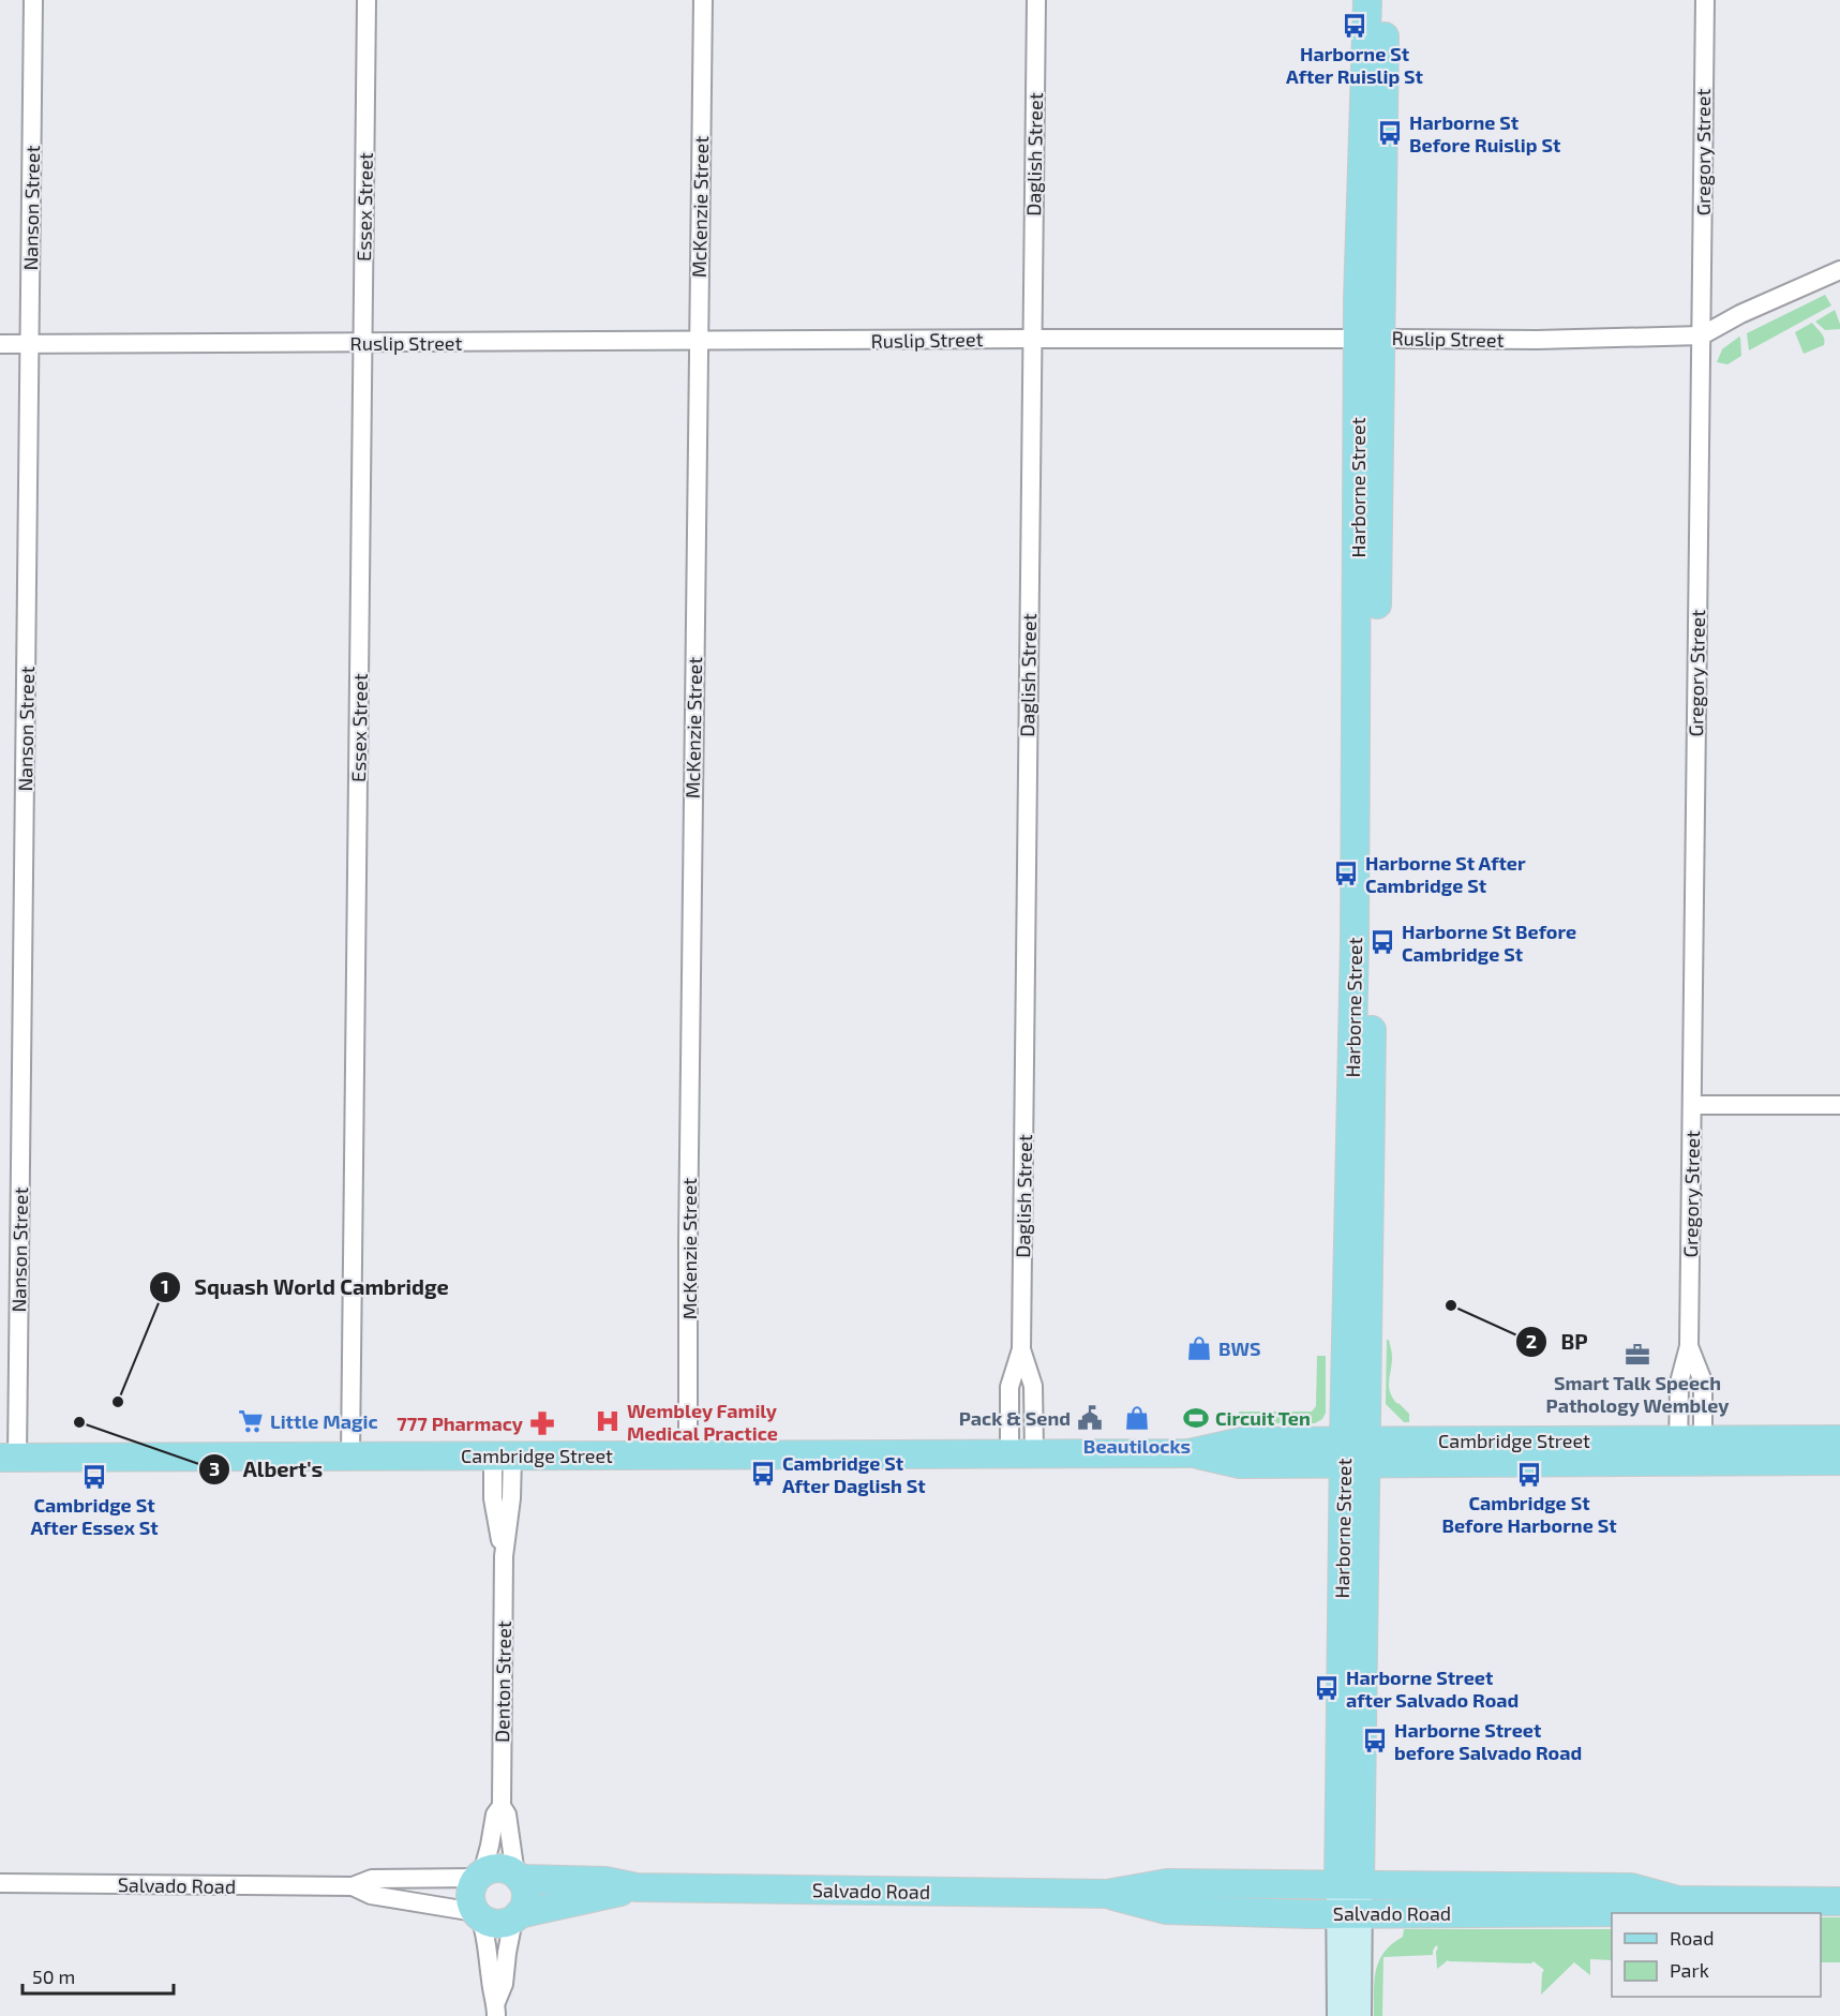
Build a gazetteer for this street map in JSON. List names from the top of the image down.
{
  "streets": {
    "main road": ["Harborne Street", "Cambridge Street", "Salvado Road"],
    "street": [
      "Gregory Street",
      "Daglish Street",
      "Essex Street",
      "McKenzie Street",
      "Nanson Street",
      "Ruslip Street",
      "Denton Street"
    ]
  },
  "crossings": [
    ["Gregory Street", "Ruslip Street"],
    ["Gregory Street", "Cambridge Street"],
    ["Daglish Street", "Ruslip Street"],
    ["Daglish Street", "Cambridge Street"],
    ["Essex Street", "Ruslip Street"],
    ["Essex Street", "Cambridge Street"],
    ["McKenzie Street", "Ruslip Street"],
    ["McKenzie Street", "Cambridge Street"],
    ["Nanson Street", "Ruslip Street"],
    ["Nanson Street", "Cambridge Street"],
    ["Ruslip Street", "Harborne Street"],
    ["Harborne Street", "Cambridge Street"],
    ["Harborne Street", "Salvado Road"],
    ["Cambridge Street", "Denton Street"],
    ["Denton Street", "Salvado Road"]
  ],
  "places": {
    "bus stop": [
      "Harborne St After Ruislip St",
      "Harborne St Before Ruislip St",
      "Harborne St After Cambridge St",
      "Harborne St Before Cambridge St",
      "Cambridge St After Daglish St",
      "Cambridge St Before Harborne St",
      "Cambridge St After Essex St",
      "Harborne Street after Salvado Road",
      "Harborne Street before Salvado Road"
    ],
    "other": ["BP", "Squash World Cambridge", "Albert's"],
    "shop": ["BWS", "Beautilocks"],
    "office": ["Smart Talk Speech Pathology Wembley"],
    "public building": ["Pack & Send"],
    "sports": ["Circuit Ten"],
    "supermarket": ["Little Magic"],
    "hospital": ["Wembley Family Medical Practice"],
    "pharmacy": ["777 Pharmacy"]
  },
  "legend": ["Road", "Park"],
  "scale_bar": "50 m"
}
